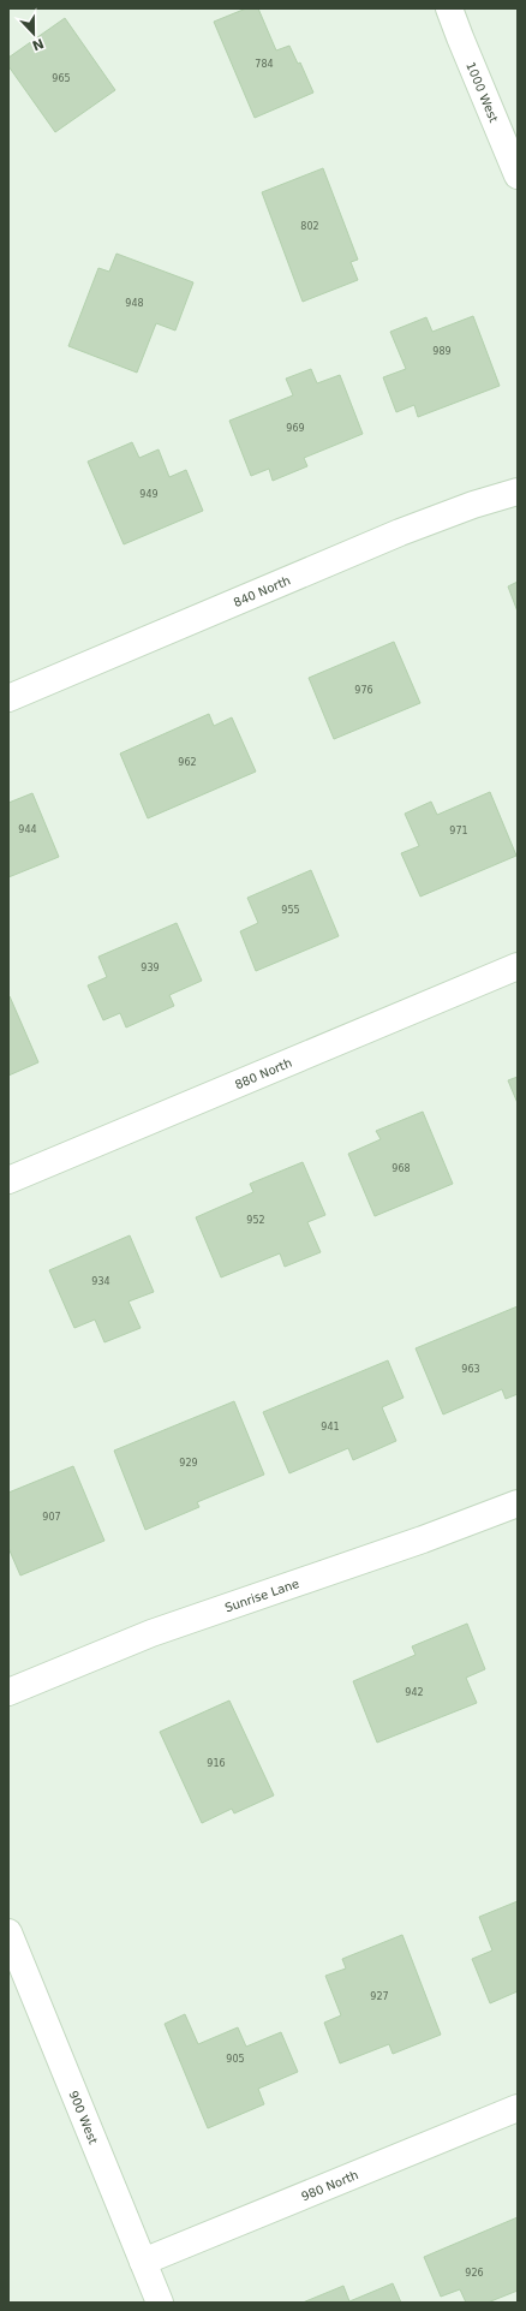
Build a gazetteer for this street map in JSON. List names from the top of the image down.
{
  "streets": {
    "street": [
      "1000 West",
      "840 North",
      "880 North",
      "Sunrise Lane",
      "900 West",
      "980 North"
    ]
  },
  "crossings": [
    ["900 West", "980 North"]
  ],
  "house_numbers": [
    "784",
    "965",
    "802",
    "948",
    "989",
    "969",
    "949",
    "976",
    "962",
    "944",
    "971",
    "955",
    "939",
    "968",
    "952",
    "934",
    "963",
    "941",
    "929",
    "907",
    "942",
    "916",
    "927",
    "905",
    "926"
  ],
  "north": "bottom"
}
